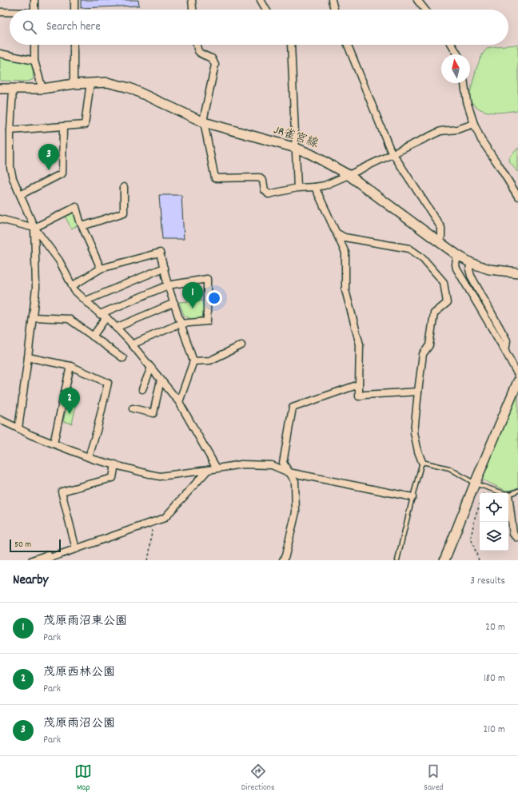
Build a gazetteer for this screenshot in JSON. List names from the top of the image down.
{
  "streets": {
    "street": ["JR雀宮線"]
  },
  "scale_bar": "50 m",
  "north": "top",
  "page": {
    "search": "Search here",
    "pins": ["3", "1", "2"],
    "scale": "50 m",
    "heading": ["Nearby", "3 results"],
    "list": [
      {
        "mark": "1",
        "name": "茂原雨沼東公園",
        "note": "Park",
        "value": "20 m"
      },
      {
        "mark": "2",
        "name": "茂原西林公園",
        "note": "Park",
        "value": "180 m"
      },
      {
        "mark": "3",
        "name": "茂原雨沼公園",
        "note": "Park",
        "value": "210 m"
      }
    ],
    "nav": ["Map", "Directions", "Saved"]
  }
}
